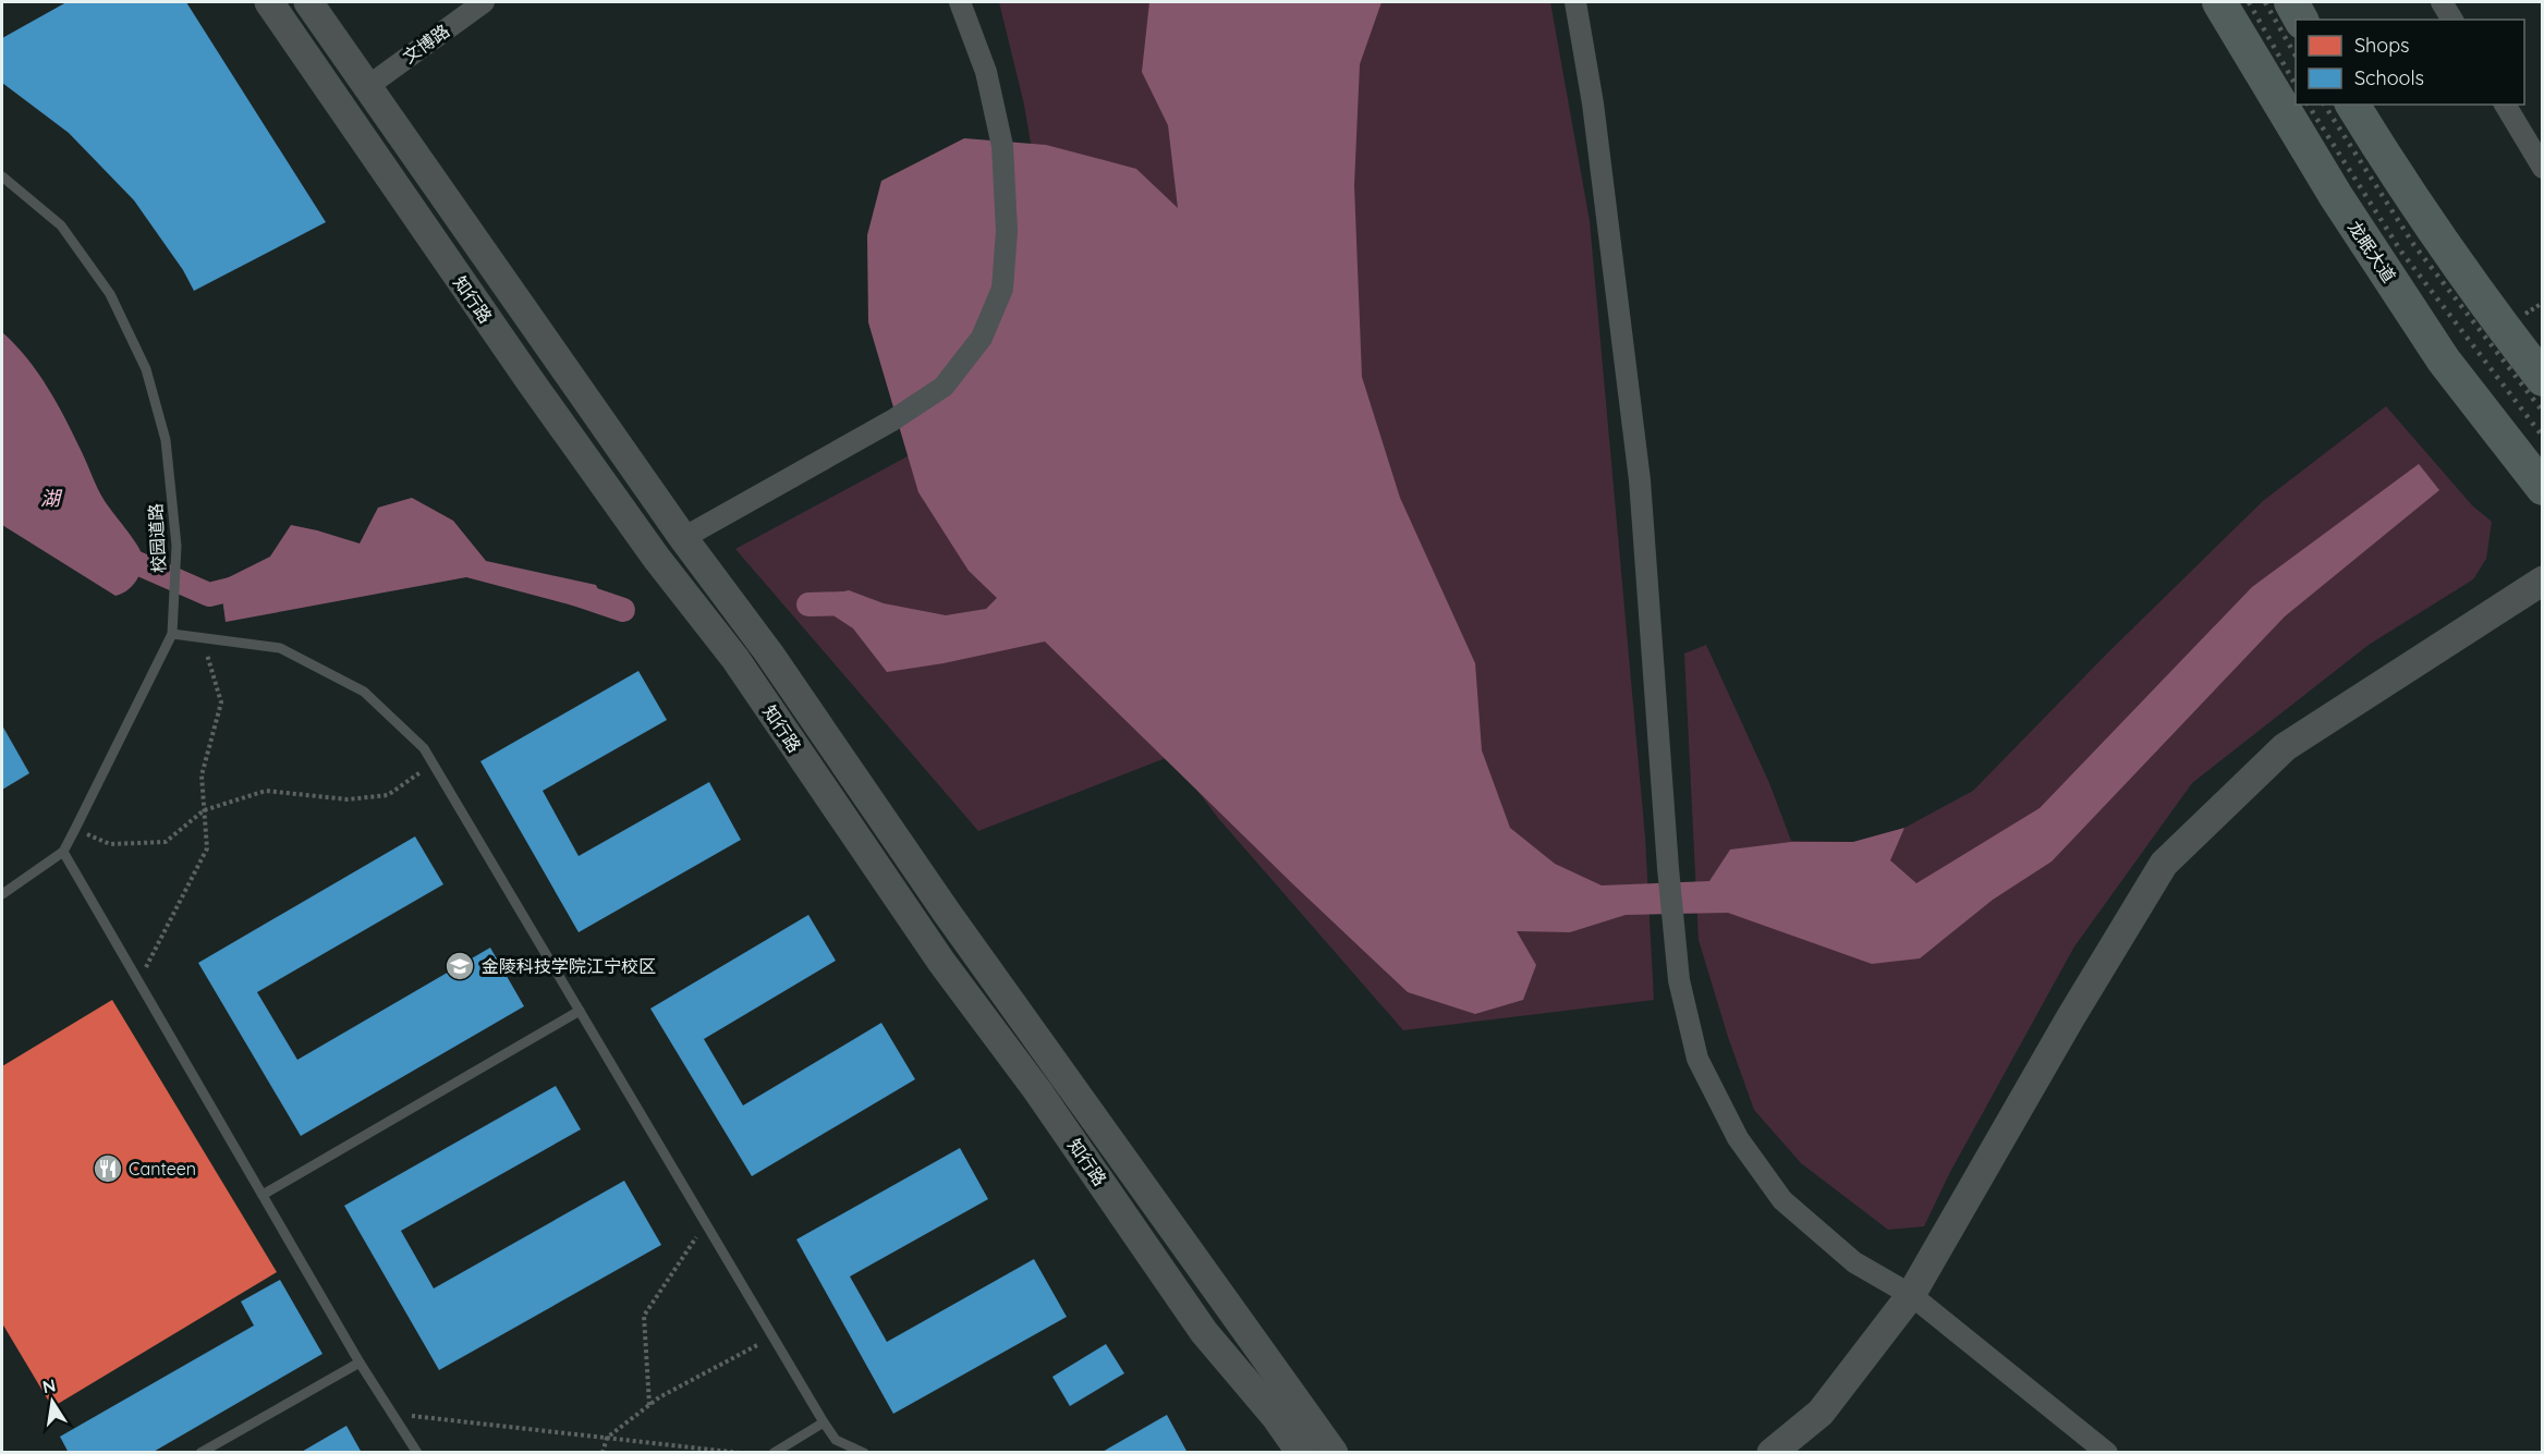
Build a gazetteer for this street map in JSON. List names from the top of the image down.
{
  "streets": {
    "main road": ["龙眠大道"],
    "street": ["文博路", "知行路"],
    "lane": ["校园道路"]
  },
  "crossings": [
    ["文博路", "知行路"]
  ],
  "water": ["湖"],
  "places": {
    "school or university": ["金陵科技学院江宁校区"],
    "restaurant": ["Canteen"]
  },
  "legend": ["Shops", "Schools"],
  "north": "top"
}
